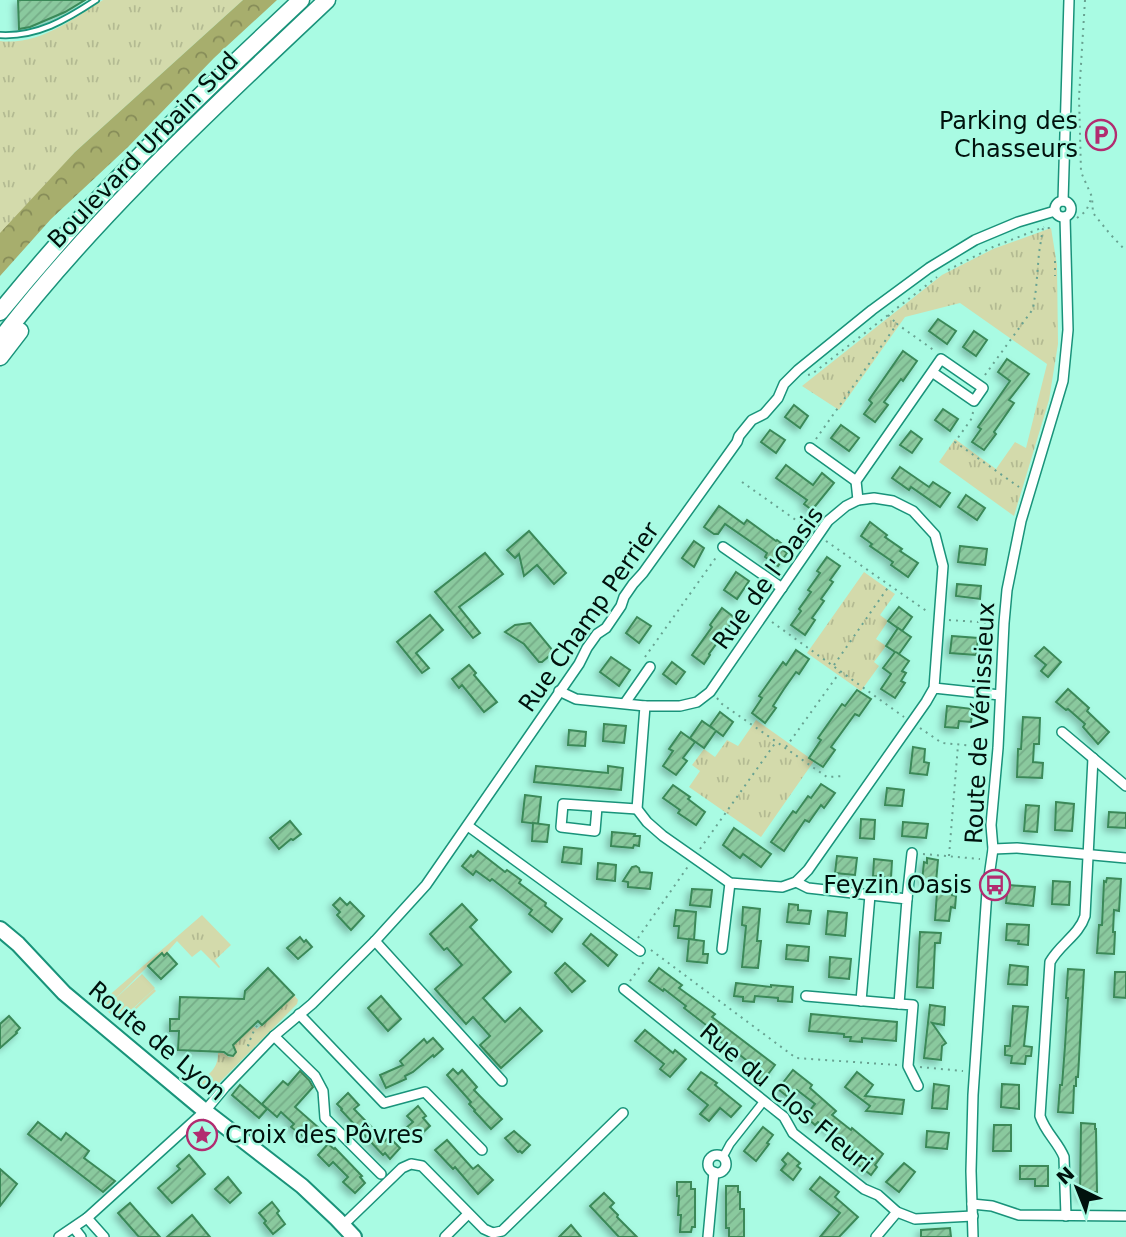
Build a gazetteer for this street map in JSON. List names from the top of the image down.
{
  "streets": {
    "highway": ["Boulevard Urbain Sud"],
    "main road": ["Route de Lyon"],
    "street": [
      "Rue de l'Oasis",
      "Rue Champ Perrier",
      "Route de Vénissieux",
      "Rue du Clos Fleuri"
    ]
  },
  "crossings": [
    ["Rue Champ Perrier", "Route de Vénissieux"],
    ["Rue Champ Perrier", "Route de Lyon"],
    ["Route de Vénissieux", "Rue du Clos Fleuri"]
  ],
  "places": {
    "parking": ["Parking des Chasseurs"],
    "bus stop": ["Feyzin Oasis"],
    "place": ["Croix des Pôvres"]
  },
  "north": "top left"
}
